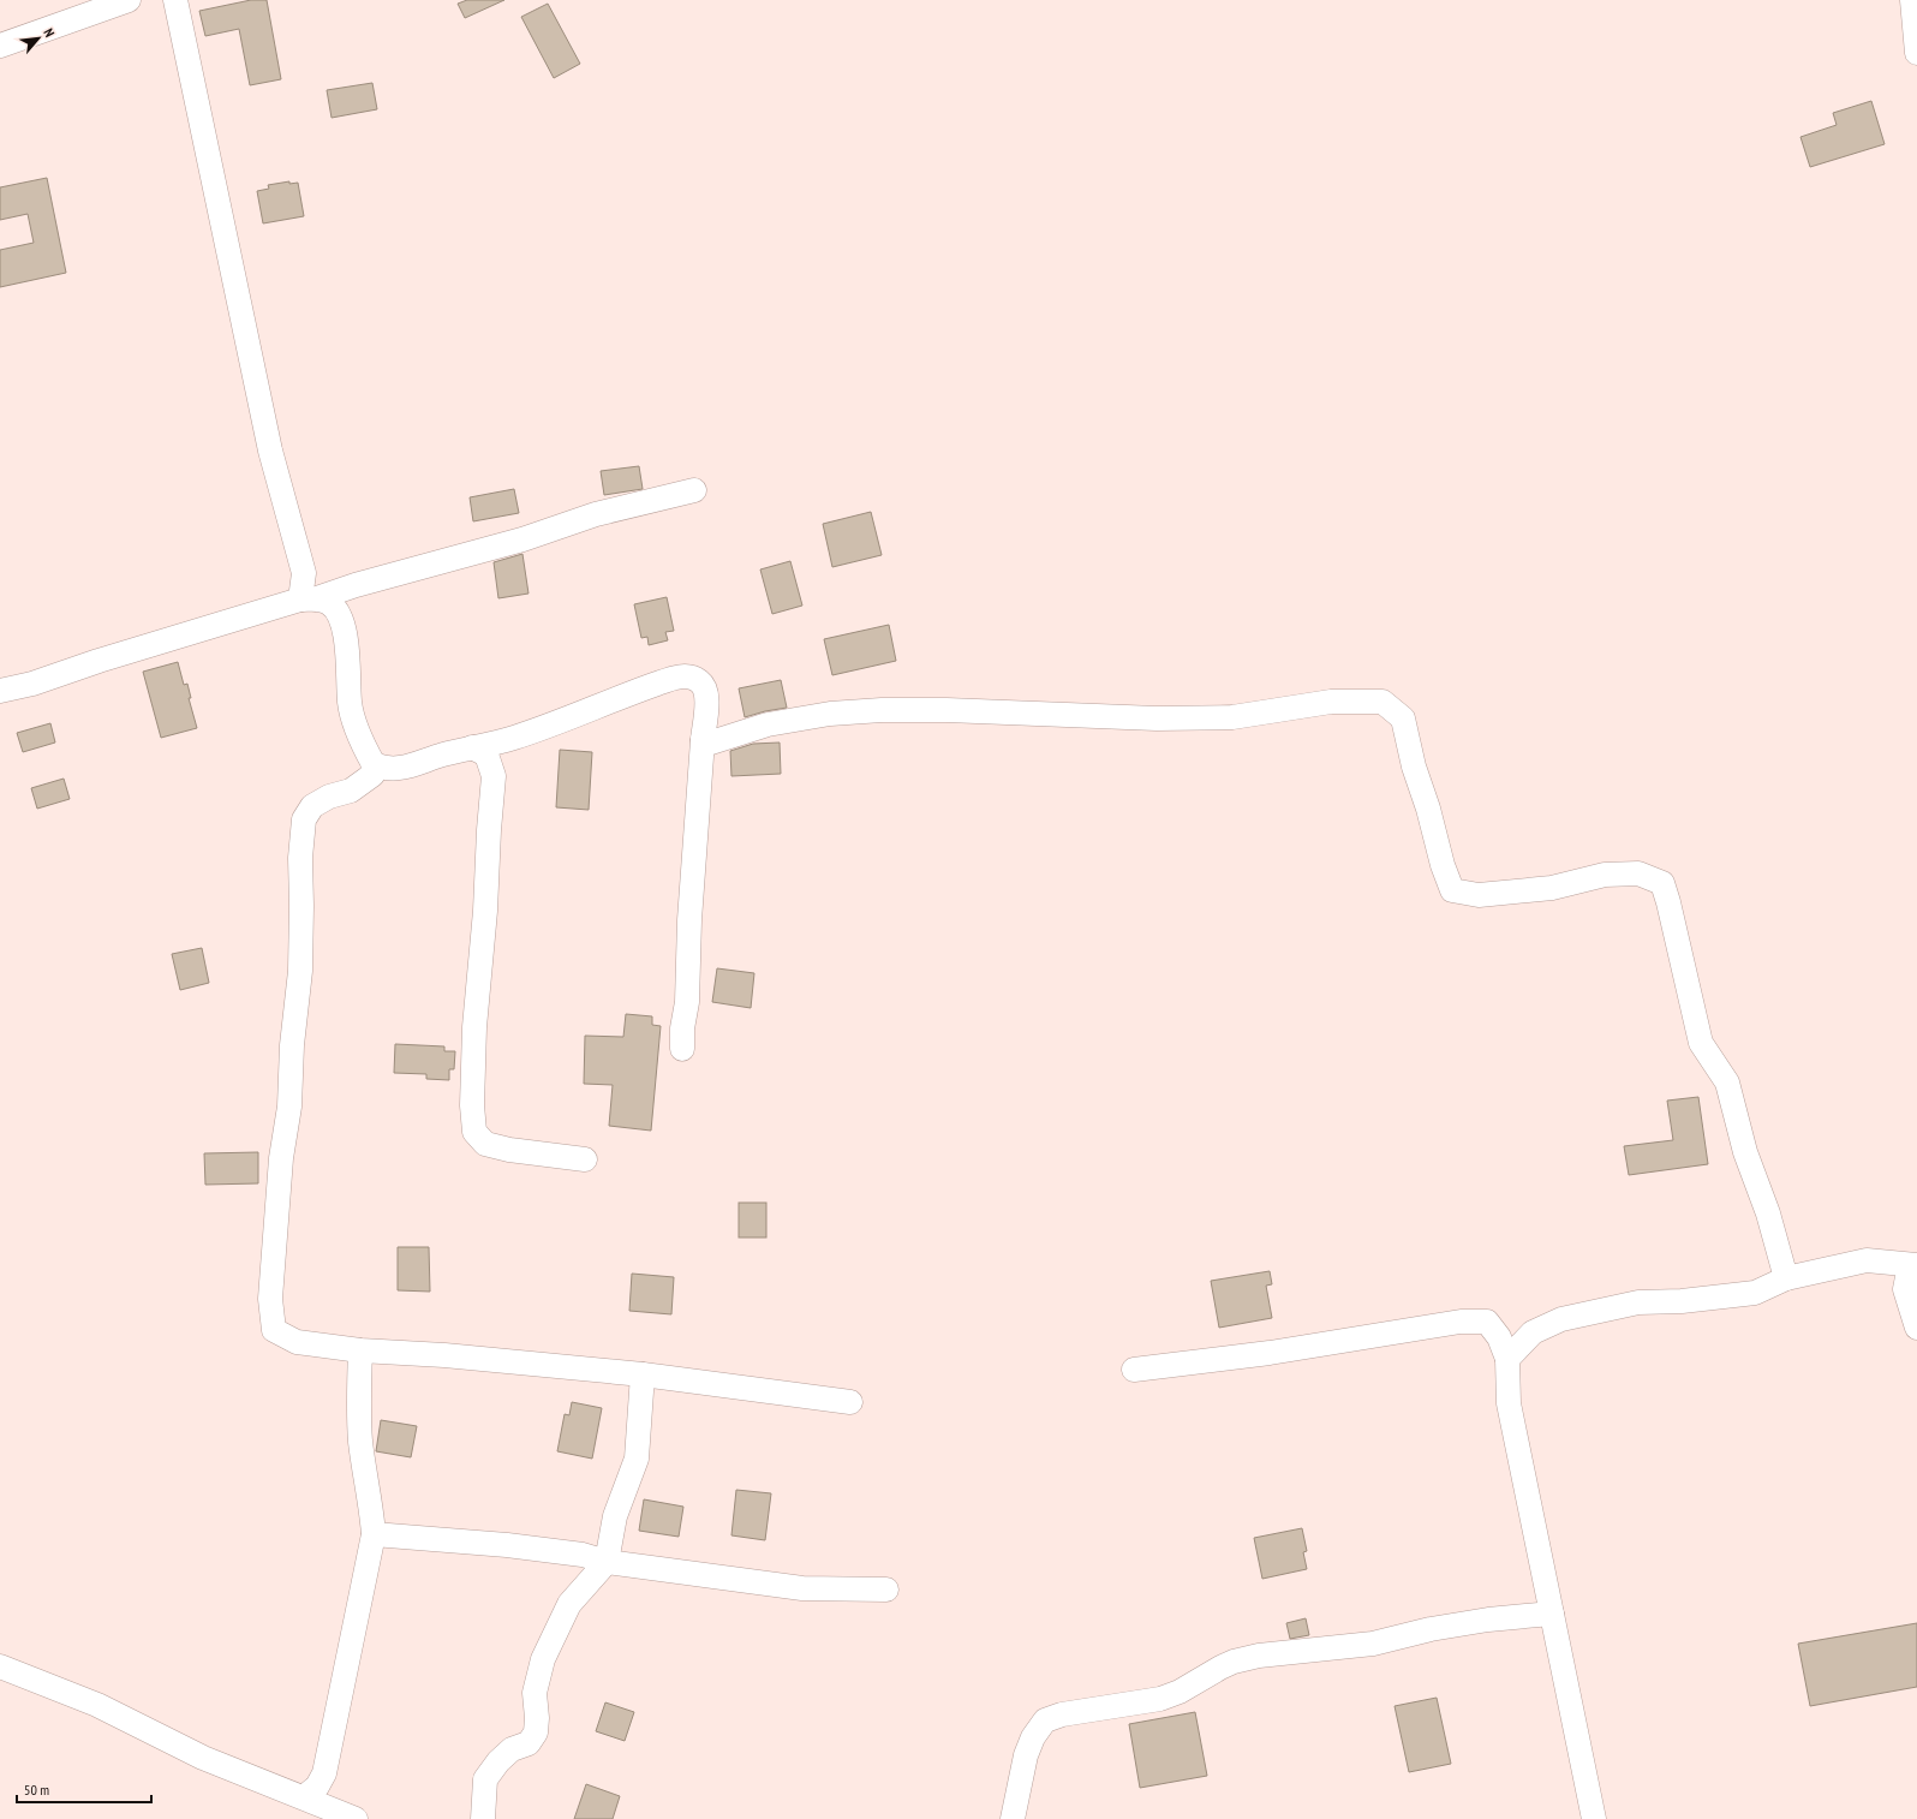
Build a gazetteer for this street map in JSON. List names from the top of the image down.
{
  "scale_bar": "50 m",
  "north": "top right"
}
